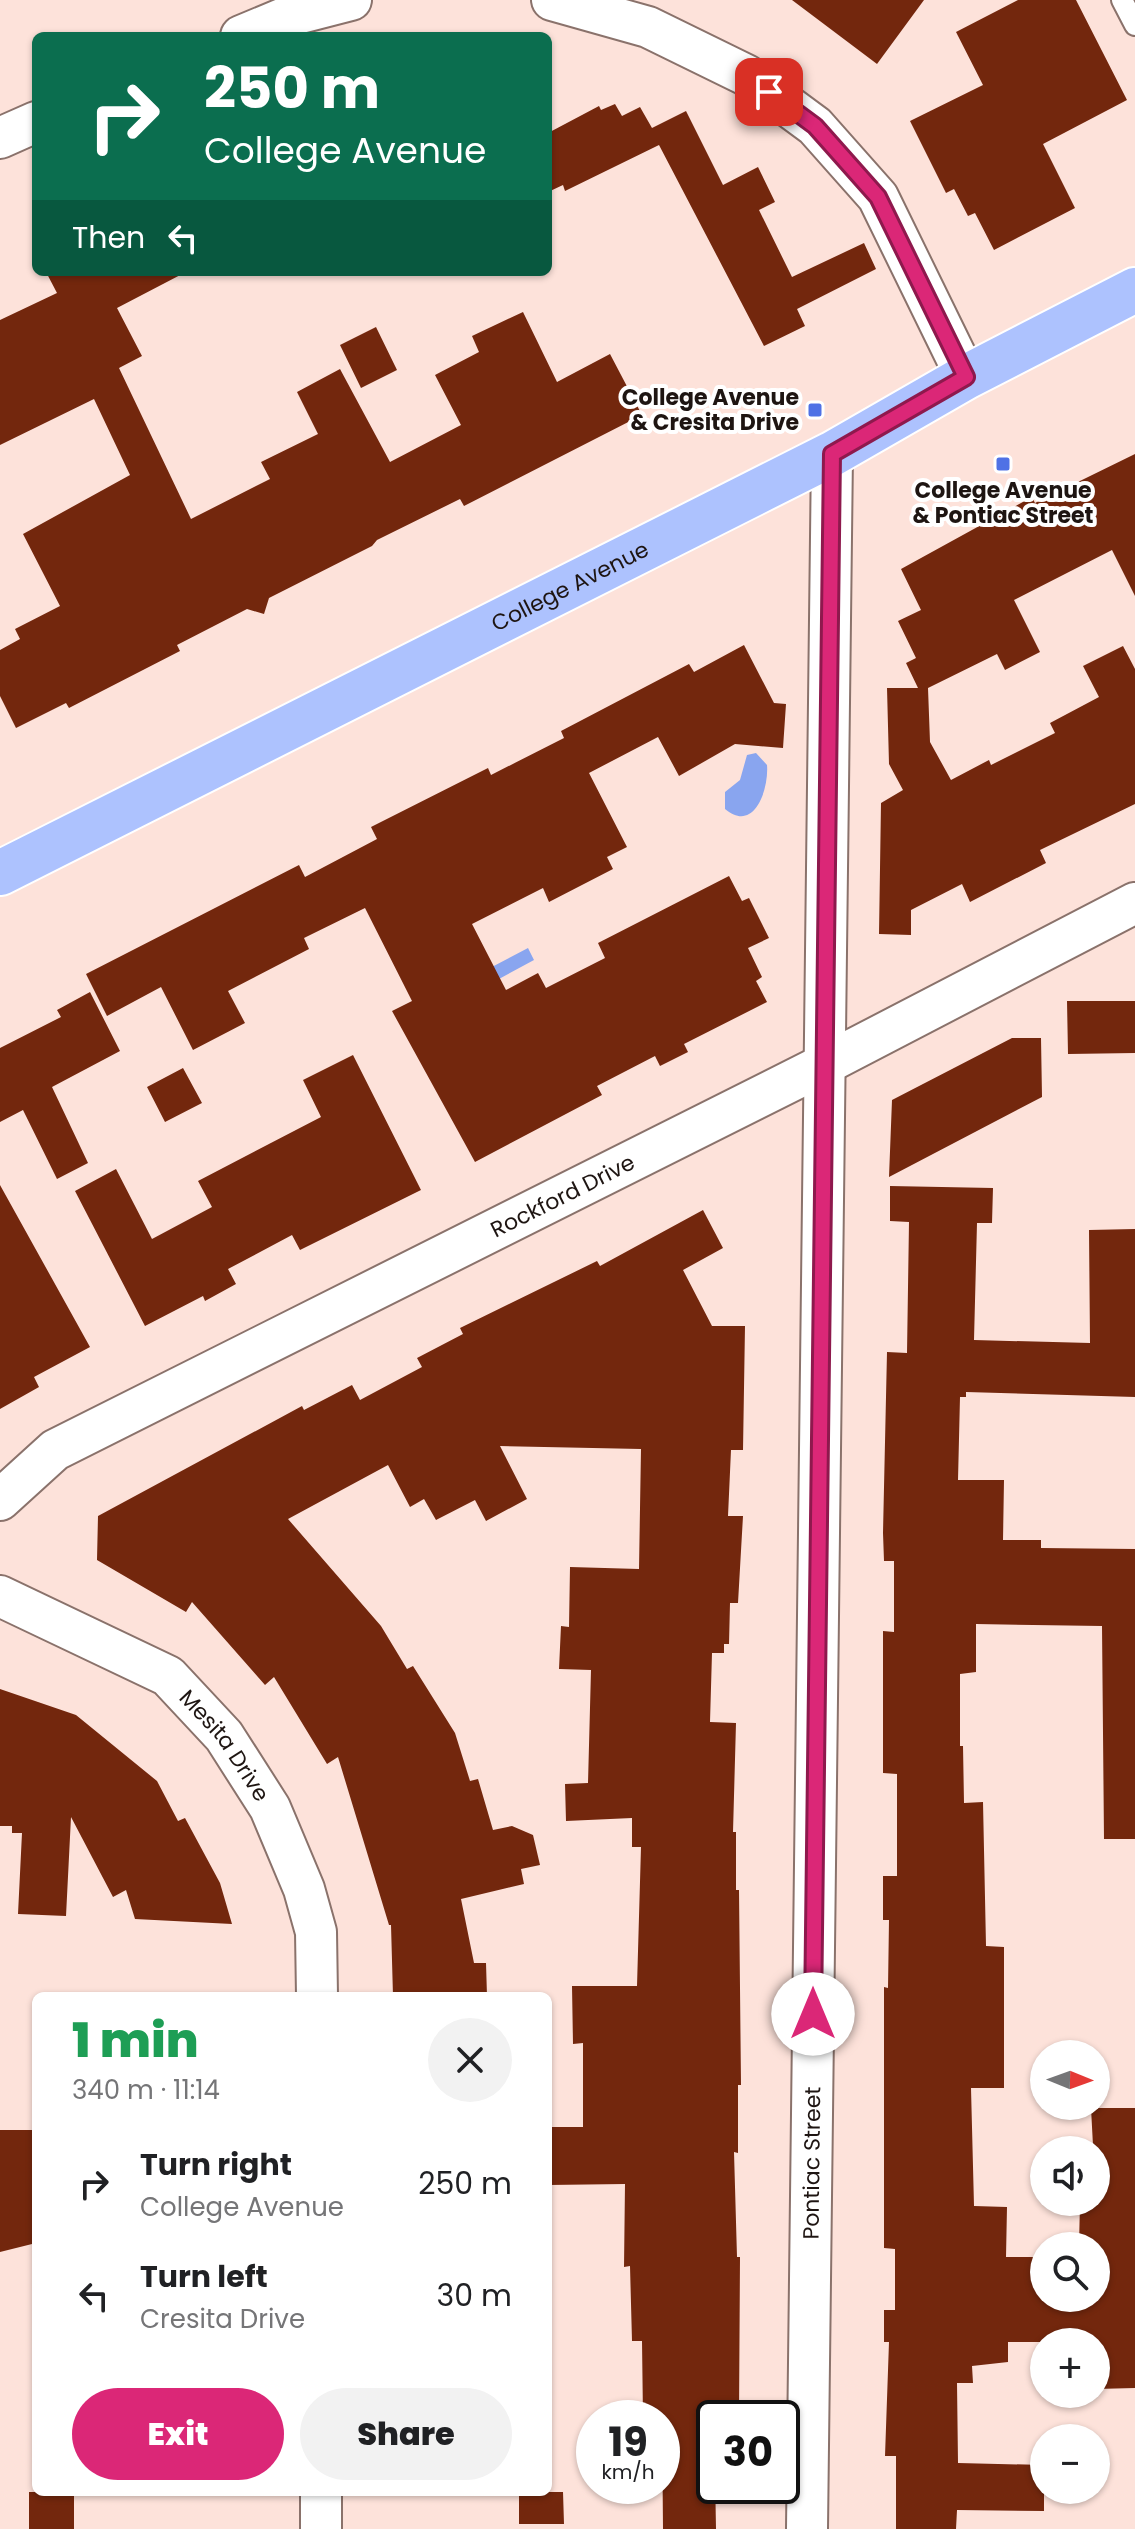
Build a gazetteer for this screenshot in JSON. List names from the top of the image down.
{
  "streets": {
    "main road": ["College Avenue"],
    "street": ["Rockford Drive", "Mesita Drive", "Pontiac Street"]
  },
  "crossings": [
    ["College Avenue", "Pontiac Street"],
    ["Rockford Drive", "Pontiac Street"]
  ],
  "places": {
    "transit": ["College Avenue & Cresita Drive", "College Avenue & Pontiac Street"]
  },
  "north": "right",
  "page": {
    "turn": ["250 m", "College Avenue"],
    "then": "Then",
    "heading": ["1 min", "340 m · 11:14"],
    "map_buttons": ["+", "−"],
    "list": [
      {
        "name": "Turn right",
        "note": "College Avenue",
        "value": "250 m"
      },
      {
        "name": "Turn left",
        "note": "Cresita Drive",
        "value": "30 m"
      }
    ],
    "buttons": ["Exit", "Share"],
    "speed": "19 km/h",
    "limit": "30"
  }
}
